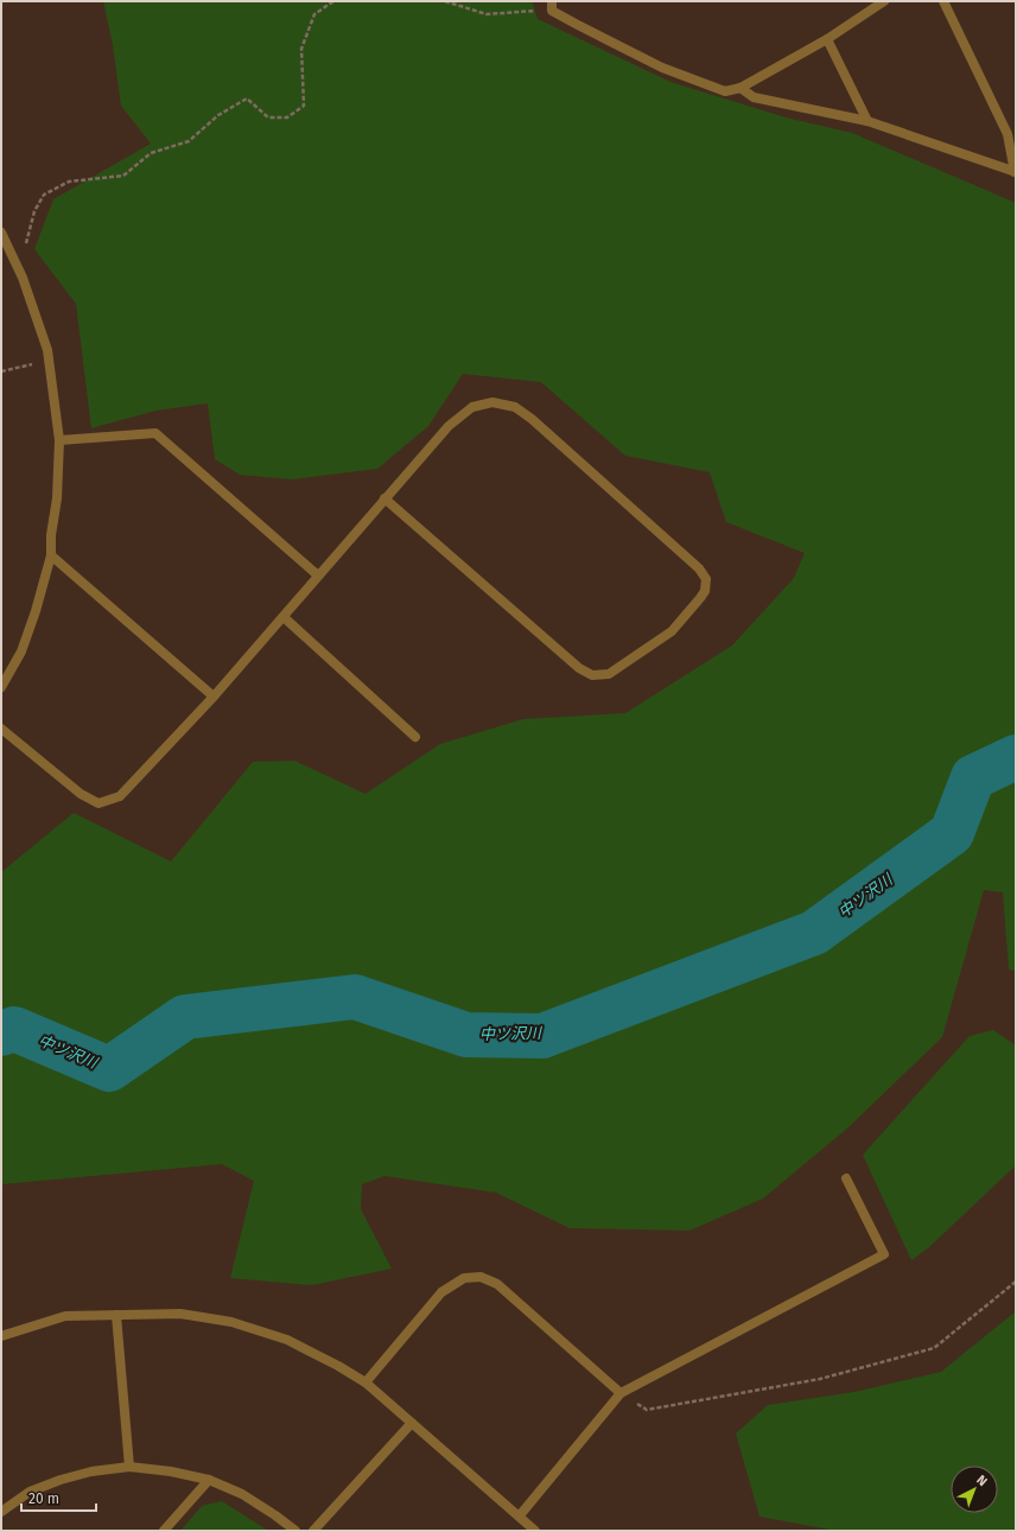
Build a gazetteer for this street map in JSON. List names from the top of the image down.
{
  "water": ["中ツ沢川"],
  "scale_bar": "20 m",
  "north": "top right"
}
